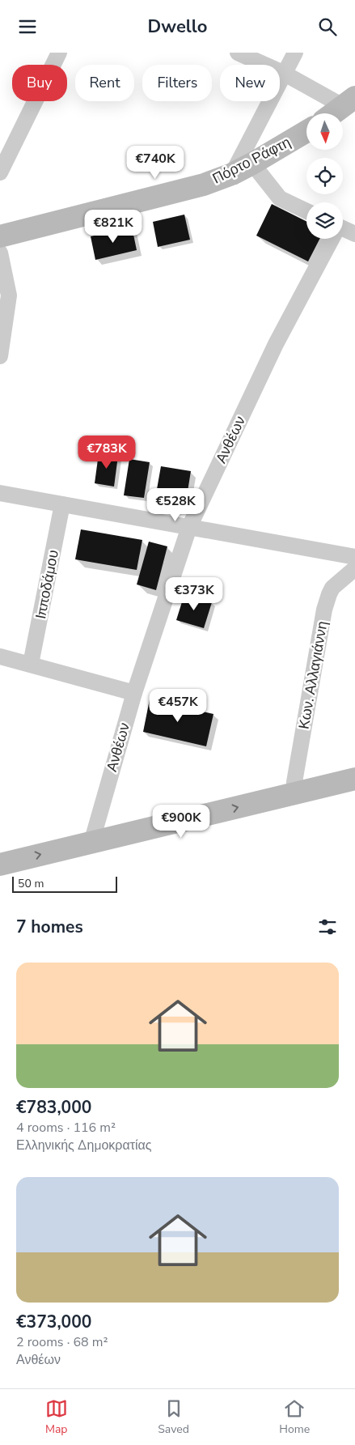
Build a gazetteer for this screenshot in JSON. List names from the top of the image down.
{
  "streets": {
    "main road": ["Πόρτο Ράφτη"],
    "street": ["Ανθέων", "Ιπποδάμου", "Κων. Αλλαγιάννη"]
  },
  "scale_bar": "50 m",
  "north": "bottom",
  "page": {
    "header": "Dwello",
    "chip": [
      "Buy",
      "Rent",
      "Filters",
      "New"
    ],
    "price": [
      "€740K",
      "€821K",
      "€783K",
      "€528K",
      "€373K",
      "€457K",
      "€900K"
    ],
    "scale": "50 m",
    "heading": "7 homes",
    "list": [
      {
        "name": "€783,000",
        "note": "4 rooms · 116 m² · Ελληνικής Δημοκρατίας"
      },
      {
        "name": "€373,000",
        "note": "2 rooms · 68 m² · Ανθέων"
      }
    ],
    "tabs": ["Map", "Saved", "Home"]
  }
}
